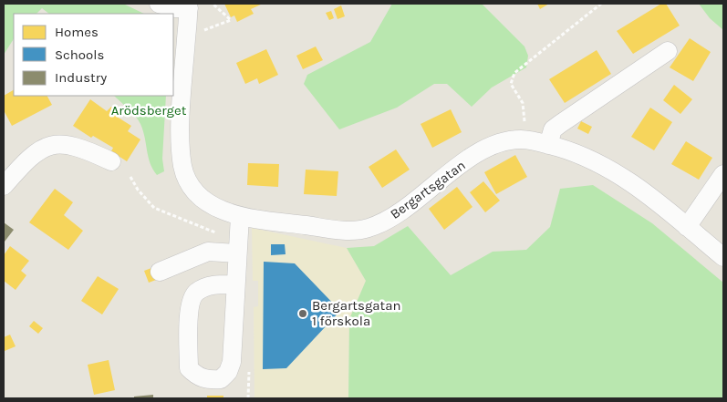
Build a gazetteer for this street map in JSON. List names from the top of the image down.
{
  "streets": {
    "street": ["Bergartsgatan"]
  },
  "parks": ["Arödsberget"],
  "places": ["Bergartsgatan 1 förskola"],
  "legend": ["Homes", "Schools", "Industry"]
}
